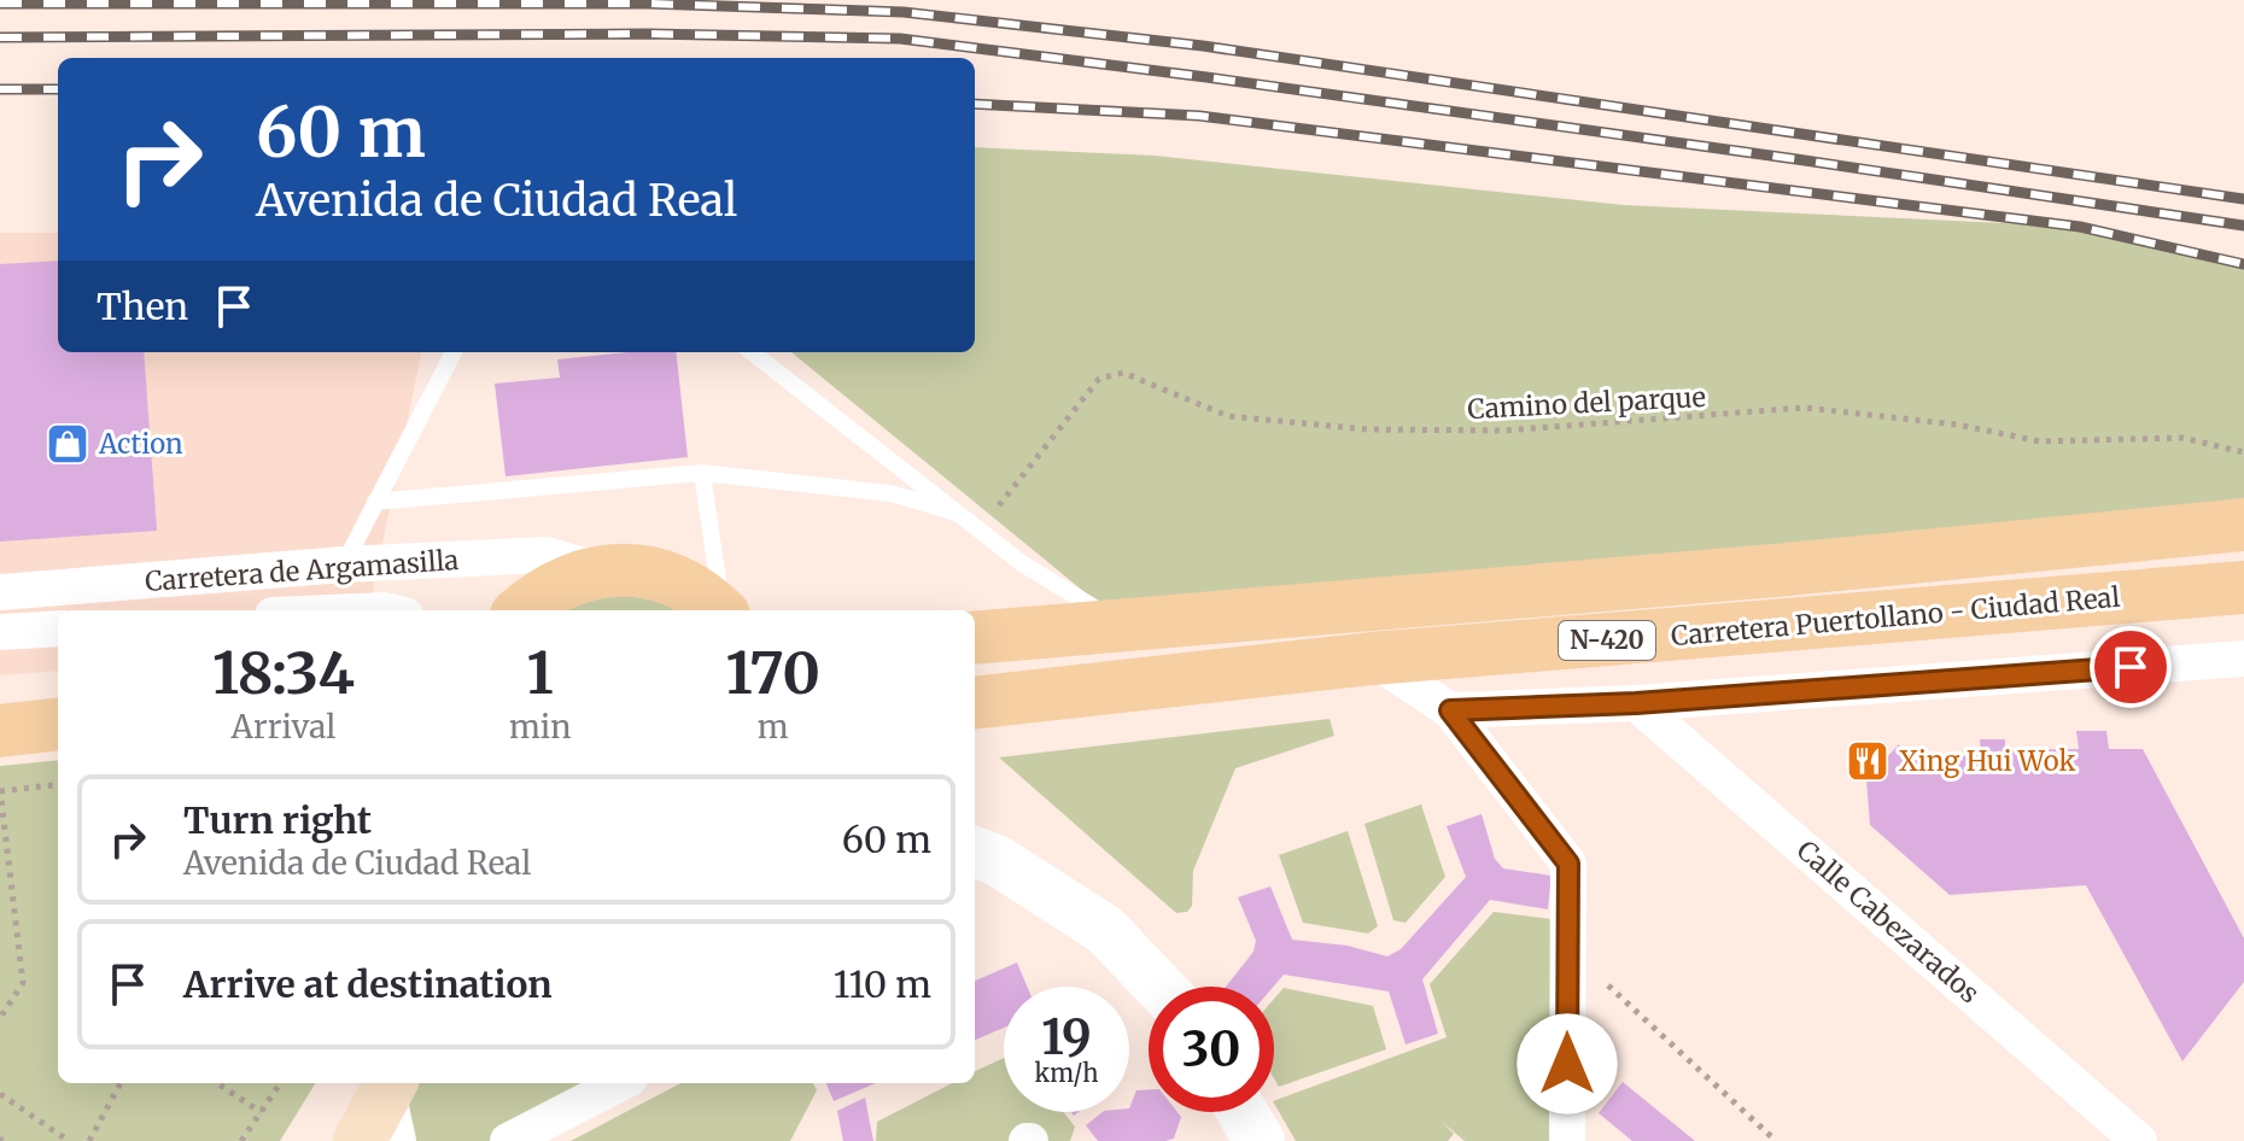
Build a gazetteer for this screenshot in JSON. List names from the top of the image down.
{
  "streets": {
    "highway": ["Carretera Puertollano - Ciudad Real", "N-420"],
    "street": ["Carretera de Argamasilla", "Calle Cabezarados"],
    "path": ["Camino del parque"]
  },
  "places": {
    "shop": ["Action"],
    "restaurant": ["Xing Hui Wok"]
  },
  "page": {
    "turn": ["60 m", "Avenida de Ciudad Real"],
    "then": "Then",
    "eta": [
      "18:34",
      "Arrival",
      "1",
      "min",
      "170",
      "m"
    ],
    "list": [
      {
        "name": "Turn right",
        "note": "Avenida de Ciudad Real",
        "value": "60 m"
      },
      {
        "name": "Arrive at destination",
        "value": "110 m"
      }
    ],
    "speed": "19 km/h",
    "limit": "30"
  }
}
